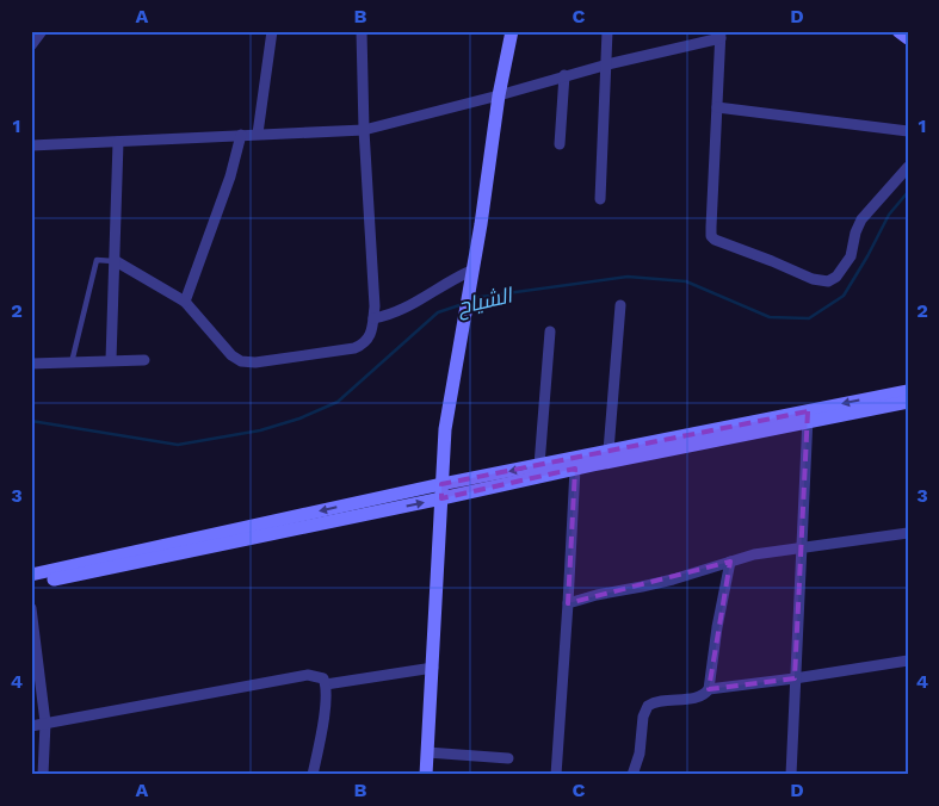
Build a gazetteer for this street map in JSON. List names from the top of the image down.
{
  "water": ["الشياح"],
  "grid": {
    "columns": [
      "A",
      "B",
      "C",
      "D"
    ],
    "rows": [
      "1",
      "2",
      "3",
      "4"
    ]
  }
}
